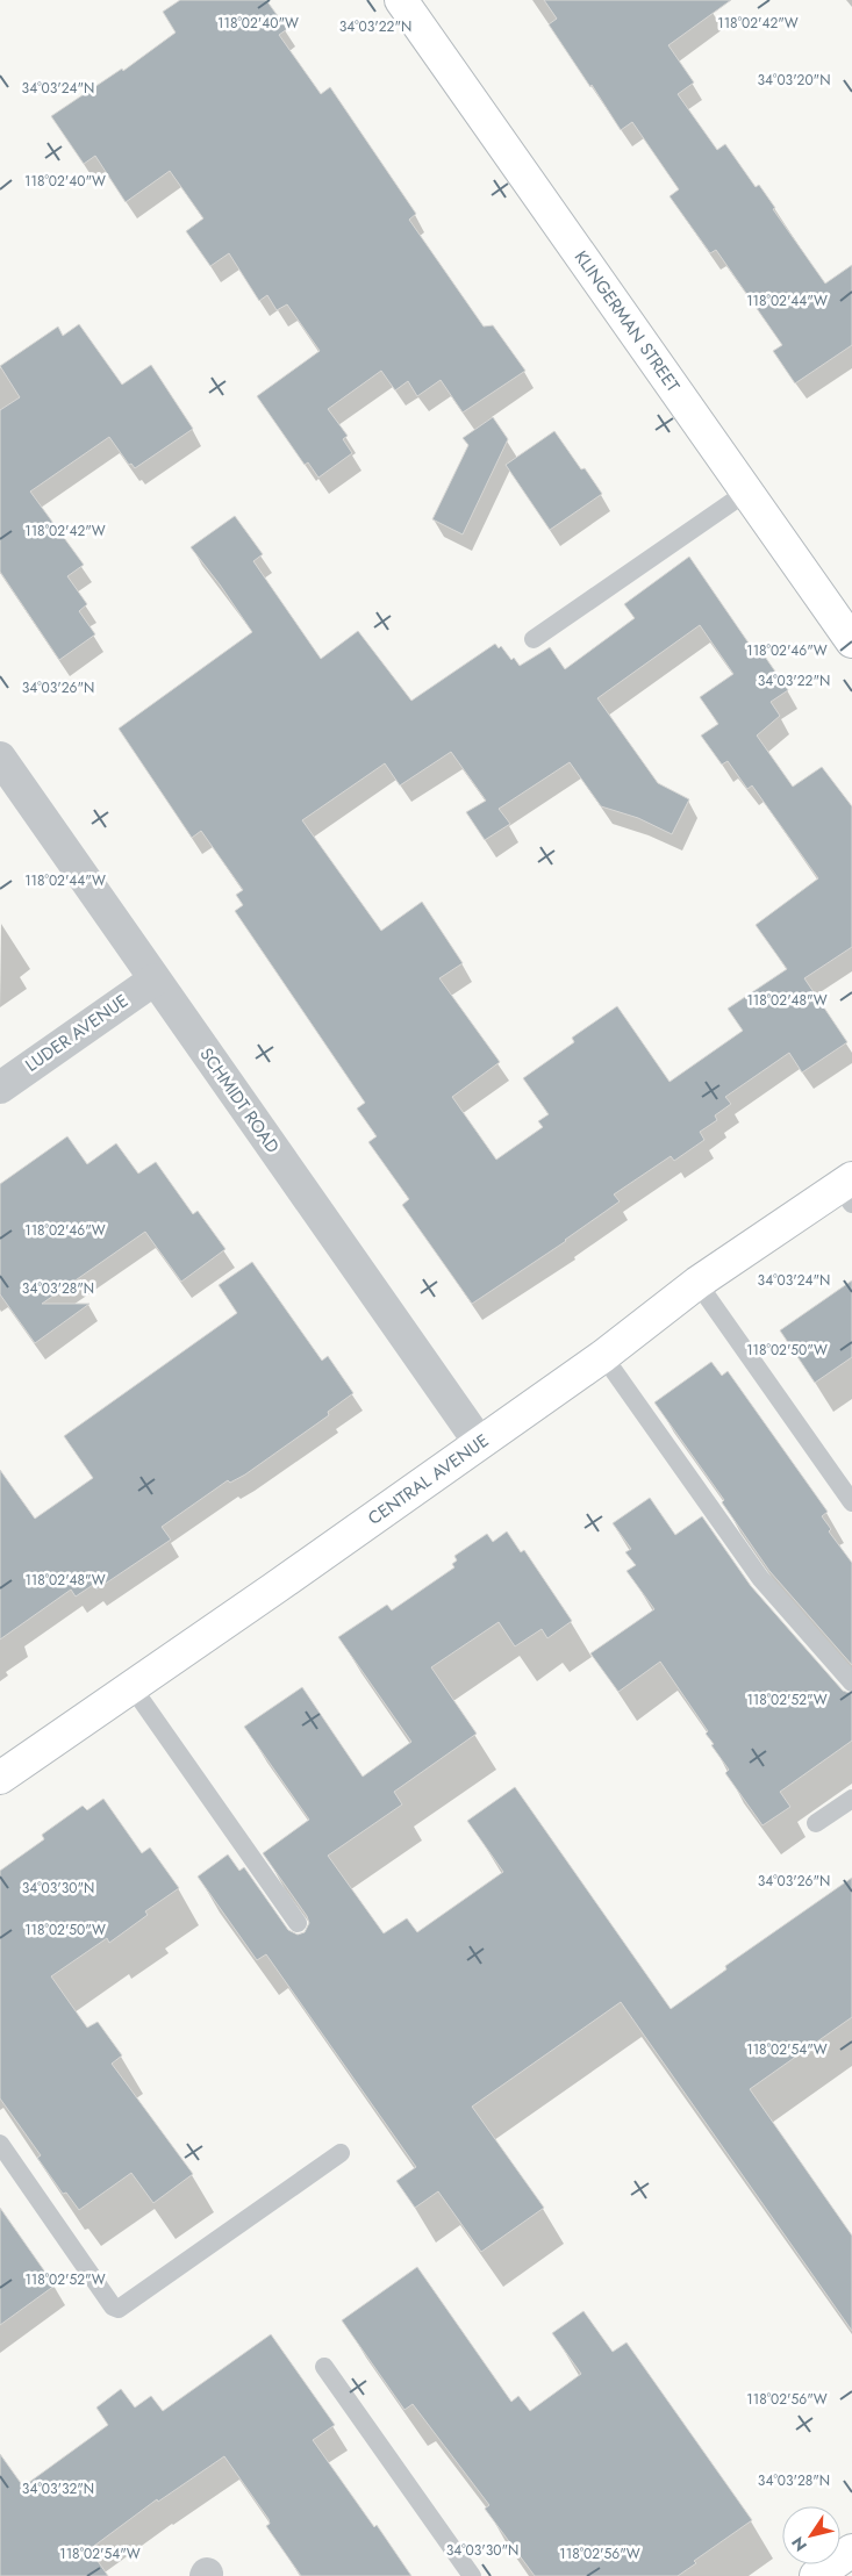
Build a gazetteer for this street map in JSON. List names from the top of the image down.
{
  "streets": {
    "street": [
      "KLINGERMAN STREET",
      "LUDER AVENUE",
      "SCHMIDT ROAD",
      "CENTRAL AVENUE"
    ]
  },
  "crossings": [
    ["LUDER AVENUE", "SCHMIDT ROAD"],
    ["SCHMIDT ROAD", "CENTRAL AVENUE"]
  ],
  "north": "bottom left",
  "coordinates": [
    "118°02'40\"W",
    "118°02'42\"W",
    "34°03'22\"N",
    "34°03'20\"N",
    "34°03'24\"N",
    "118°02'44\"W",
    "118°02'46\"W",
    "34°03'26\"N",
    "118°02'48\"W",
    "34°03'28\"N",
    "118°02'50\"W",
    "118°02'52\"W",
    "34°03'30\"N",
    "118°02'54\"W",
    "118°02'56\"W",
    "34°03'32\"N"
  ]
}
